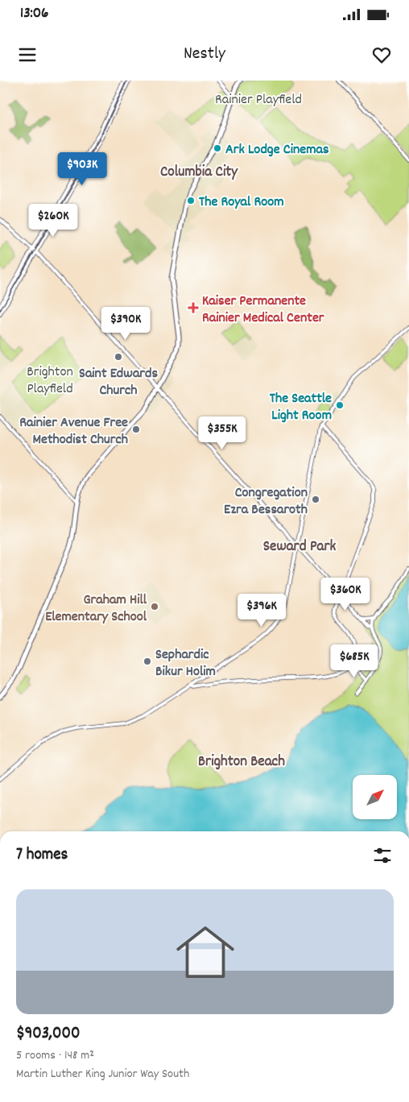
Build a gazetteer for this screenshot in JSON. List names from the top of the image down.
{
  "districts": ["Columbia City", "Seward Park", "Brighton Beach"],
  "parks": ["Rainier Playfield", "Brighton Playfield"],
  "places": {
    "other": [
      "Ark Lodge Cinemas",
      "The Royal Room",
      "Saint Edwards Church",
      "The Seattle Light Room",
      "Rainier Avenue Free Methodist Church",
      "Congregation Ezra Bessaroth",
      "Graham Hill Elementary School",
      "Sephardic Bikur Holim"
    ],
    "health": ["Kaiser Permanente Rainier Medical Center"]
  },
  "north": "top right",
  "page": {
    "status": "13:06",
    "header": "Nestly",
    "price": [
      "$903K",
      "$260K",
      "$390K",
      "$355K",
      "$360K",
      "$396K",
      "$685K"
    ],
    "heading": "7 homes",
    "list": [
      {
        "name": "$903,000",
        "note": "5 rooms · 148 m² · Martin Luther King Junior Way South"
      }
    ]
  }
}
